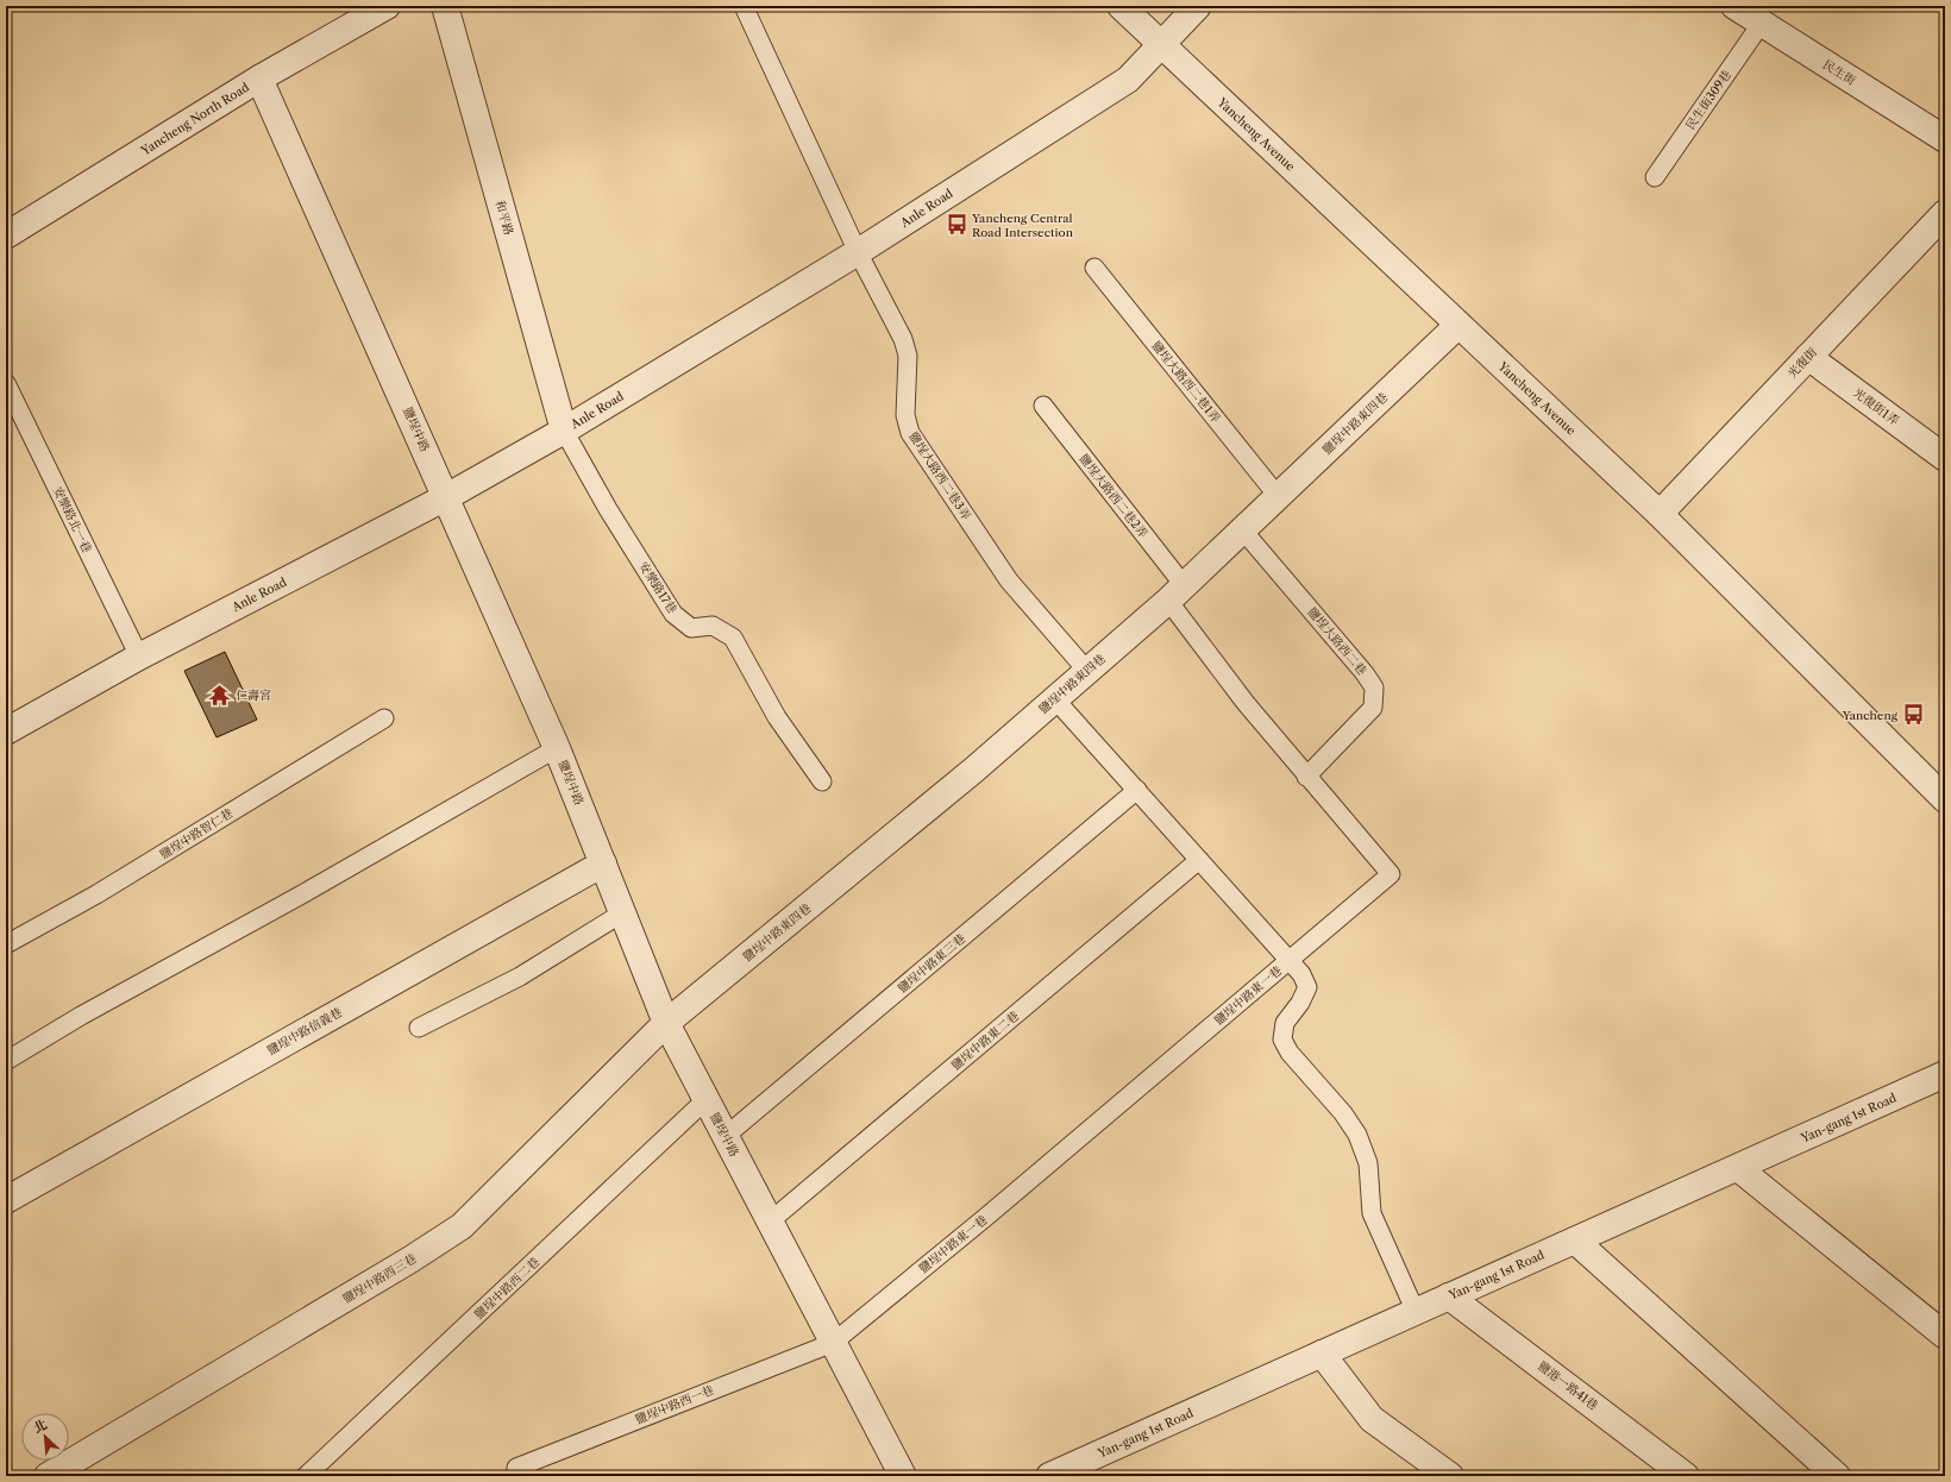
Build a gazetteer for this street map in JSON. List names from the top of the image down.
{
  "streets": {
    "street": [
      "民生街",
      "Yancheng North Road",
      "Yancheng Avenue",
      "Anle Road",
      "和平路",
      "光復街",
      "光復街1弄",
      "鹽埕中路東四巷",
      "鹽埕中路",
      "鹽埕中路信義巷",
      "Yan-gang 1st Road",
      "鹽埕中路西三巷",
      "鹽港一路41巷"
    ],
    "lane": [
      "民生街309巷",
      "鹽埕大路西二巷1弄",
      "鹽埕大路西二巷3弄",
      "鹽埕大路西二巷2弄",
      "安樂路北一巷",
      "安樂路17巷",
      "鹽埕大路西二巷",
      "鹽埕中路智仁巷",
      "鹽埕中路東三巷",
      "鹽埕中路東一巷",
      "鹽埕中路東二巷",
      "鹽埕中路西二巷",
      "鹽埕中路西一巷"
    ]
  },
  "crossings": [
    ["民生街", "民生街309巷"],
    ["Yancheng North Road", "鹽埕中路"],
    ["Yancheng Avenue", "Anle Road"],
    ["Yancheng Avenue", "光復街"],
    ["Yancheng Avenue", "鹽埕中路東四巷"],
    ["Anle Road", "和平路"],
    ["Anle Road", "鹽埕中路"],
    ["Anle Road", "鹽埕大路西二巷3弄"],
    ["Anle Road", "安樂路北一巷"],
    ["Anle Road", "安樂路17巷"],
    ["和平路", "安樂路17巷"],
    ["光復街", "光復街1弄"],
    ["鹽埕大路西二巷1弄", "鹽埕中路東四巷"],
    ["鹽埕中路東四巷", "鹽埕中路"],
    ["鹽埕中路東四巷", "鹽埕大路西二巷3弄"],
    ["鹽埕中路東四巷", "鹽埕大路西二巷2弄"],
    ["鹽埕中路東四巷", "鹽埕大路西二巷"],
    ["鹽埕中路東四巷", "鹽埕中路東一巷"],
    ["鹽埕中路東四巷", "鹽埕中路西三巷"],
    ["鹽埕中路", "鹽埕中路東三巷"],
    ["鹽埕中路", "鹽埕中路東一巷"],
    ["鹽埕中路", "鹽埕中路信義巷"],
    ["鹽埕中路", "鹽埕中路東二巷"],
    ["鹽埕中路", "鹽埕中路西三巷"],
    ["鹽埕中路", "鹽埕中路西二巷"],
    ["鹽埕中路", "鹽埕中路西一巷"],
    ["鹽埕大路西二巷2弄", "鹽埕中路東一巷"],
    ["鹽埕大路西二巷", "鹽埕中路東一巷"],
    ["鹽埕中路東一巷", "鹽埕中路西一巷"],
    ["Yan-gang 1st Road", "鹽港一路41巷"]
  ],
  "places": {
    "bus stop": ["Yancheng Central Road Intersection", "Yancheng"],
    "temple": ["仁壽宮"]
  },
  "north": "top left"
}
